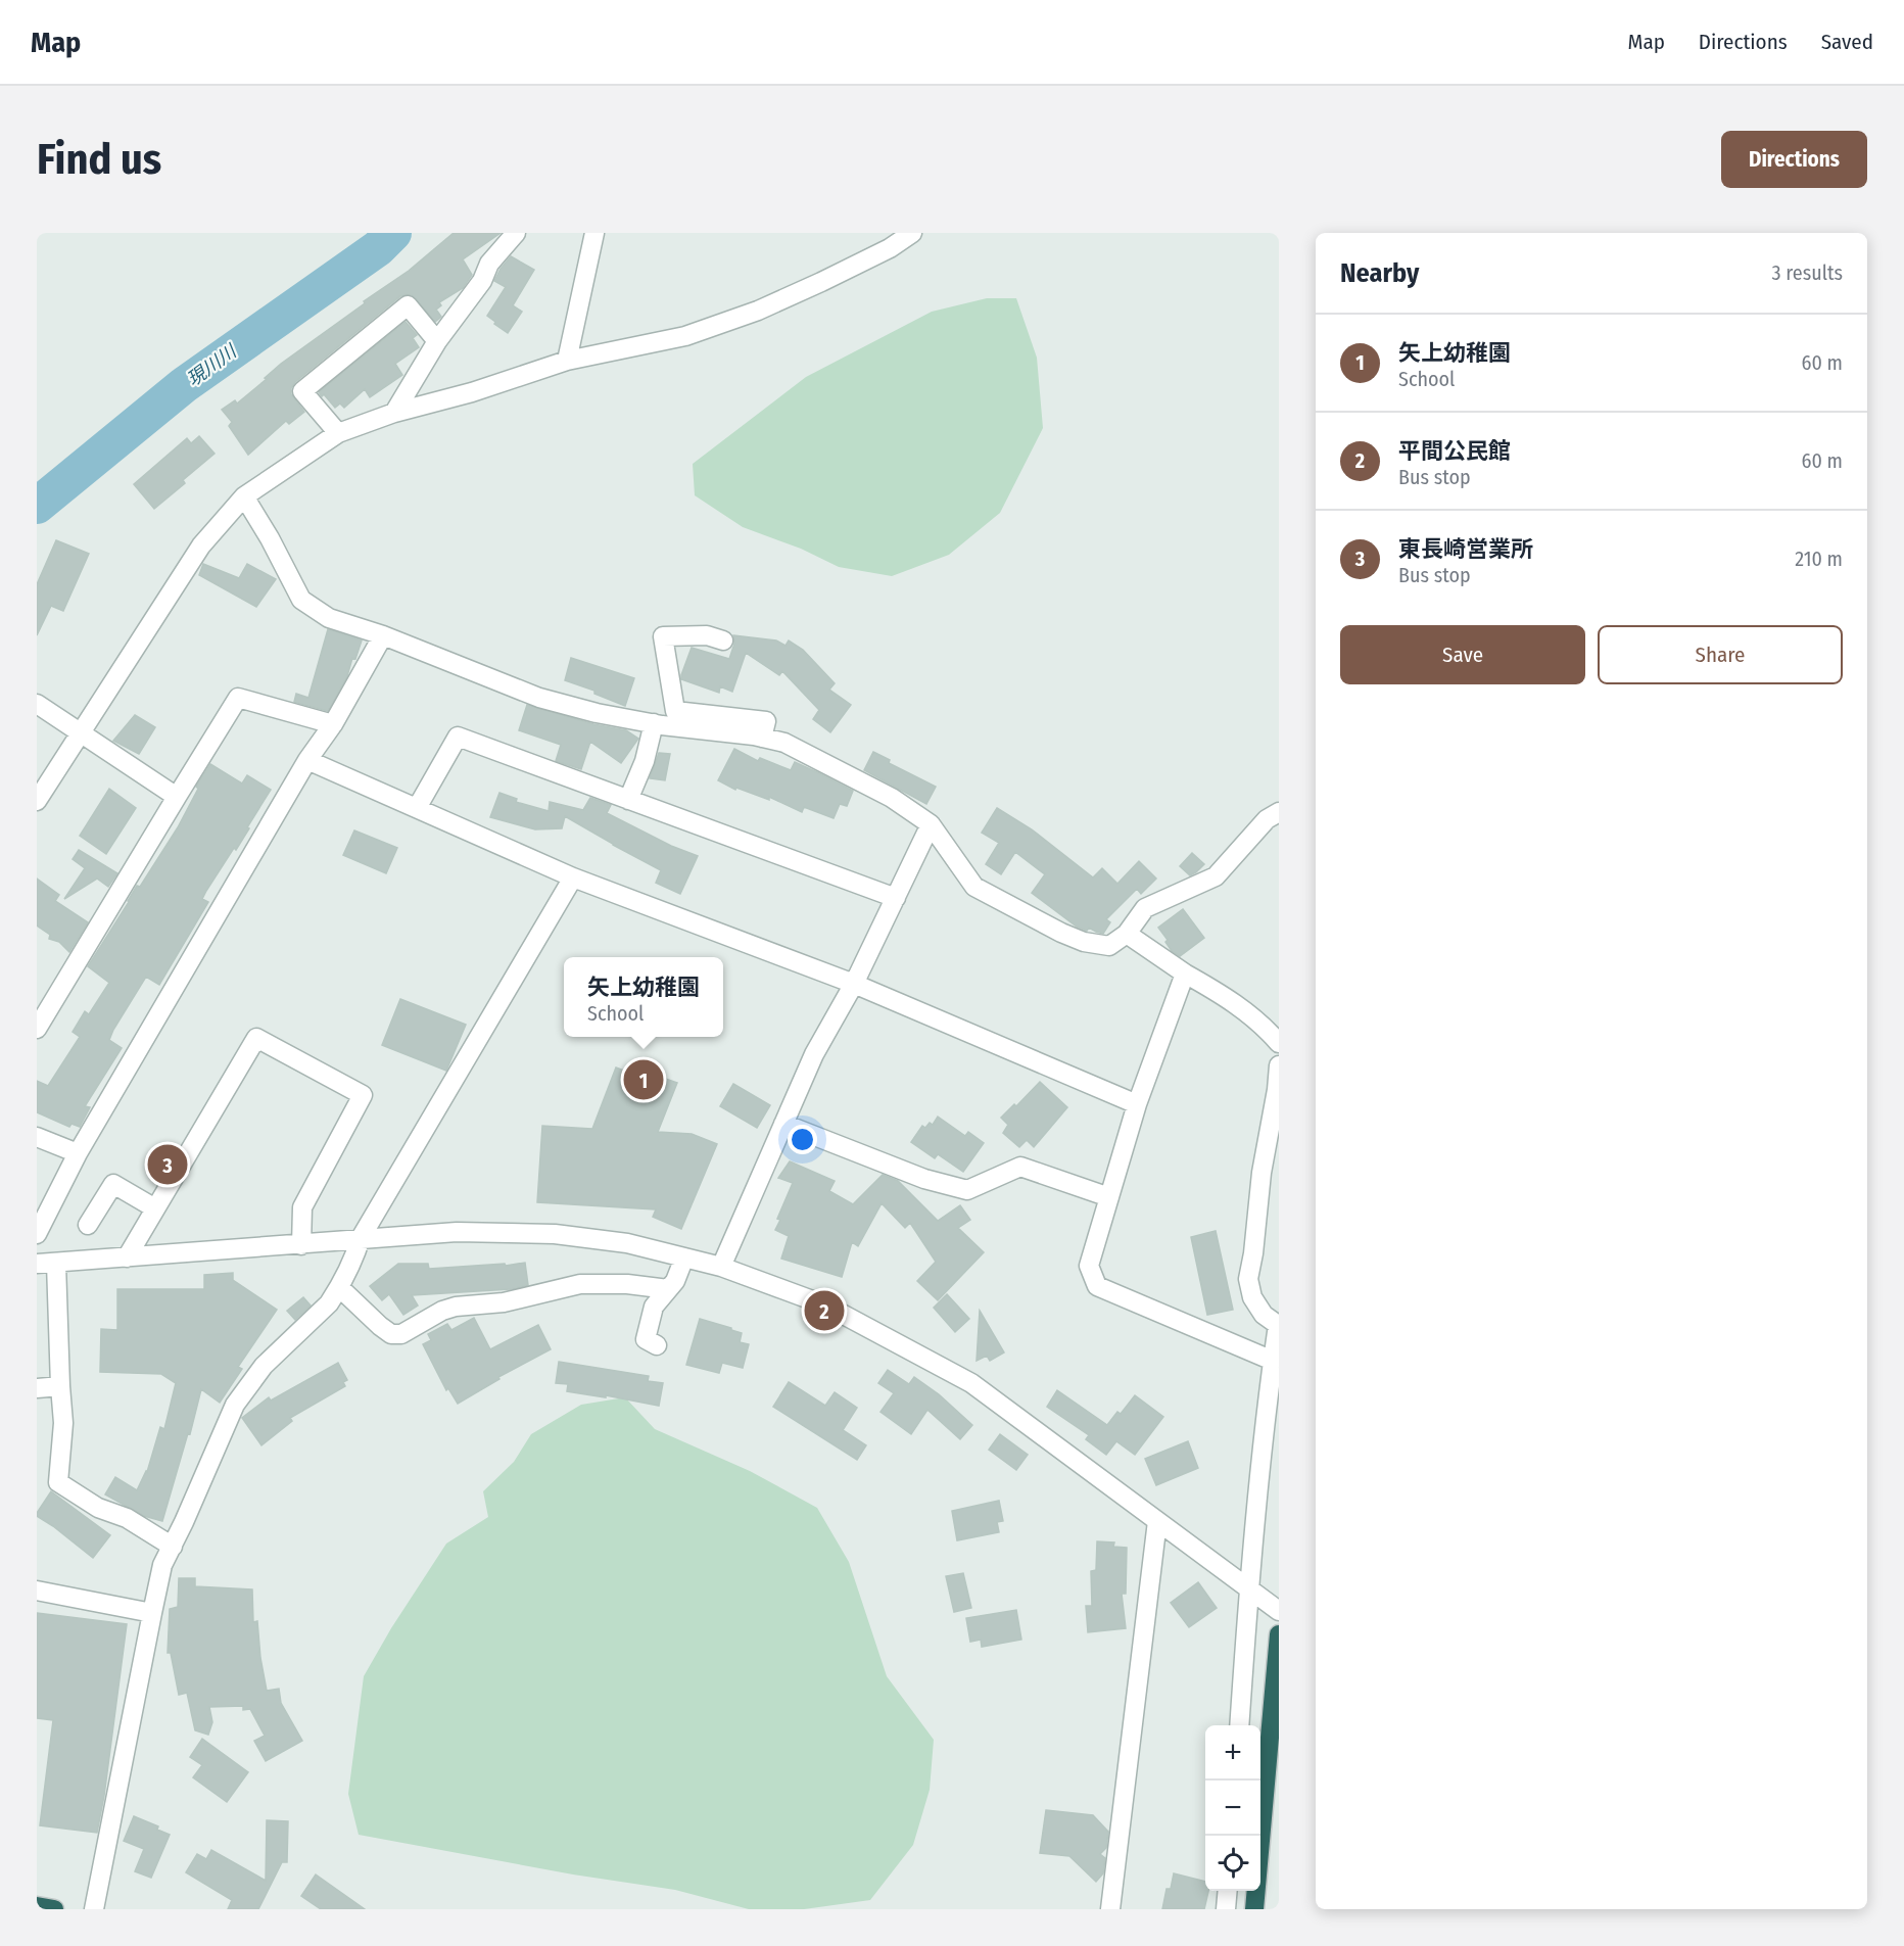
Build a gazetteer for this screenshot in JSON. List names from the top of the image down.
{
  "water": ["現川川"],
  "page": {
    "header": "Map",
    "nav": ["Map", "Directions", "Saved"],
    "buttons": [
      "Directions",
      ["Save", "Share"]
    ],
    "title": "Find us",
    "heading": ["Nearby", "3 results"],
    "list": [
      {
        "mark": "1",
        "name": "矢上幼稚園",
        "note": "School",
        "value": "60 m"
      },
      {
        "mark": "2",
        "name": "平間公民館",
        "note": "Bus stop",
        "value": "60 m"
      },
      {
        "mark": "3",
        "name": "東長崎営業所",
        "note": "Bus stop",
        "value": "210 m"
      }
    ],
    "popup": ["矢上幼稚園", "School"],
    "pins": ["1", "3", "2"],
    "map_buttons": ["+", "−"]
  }
}
